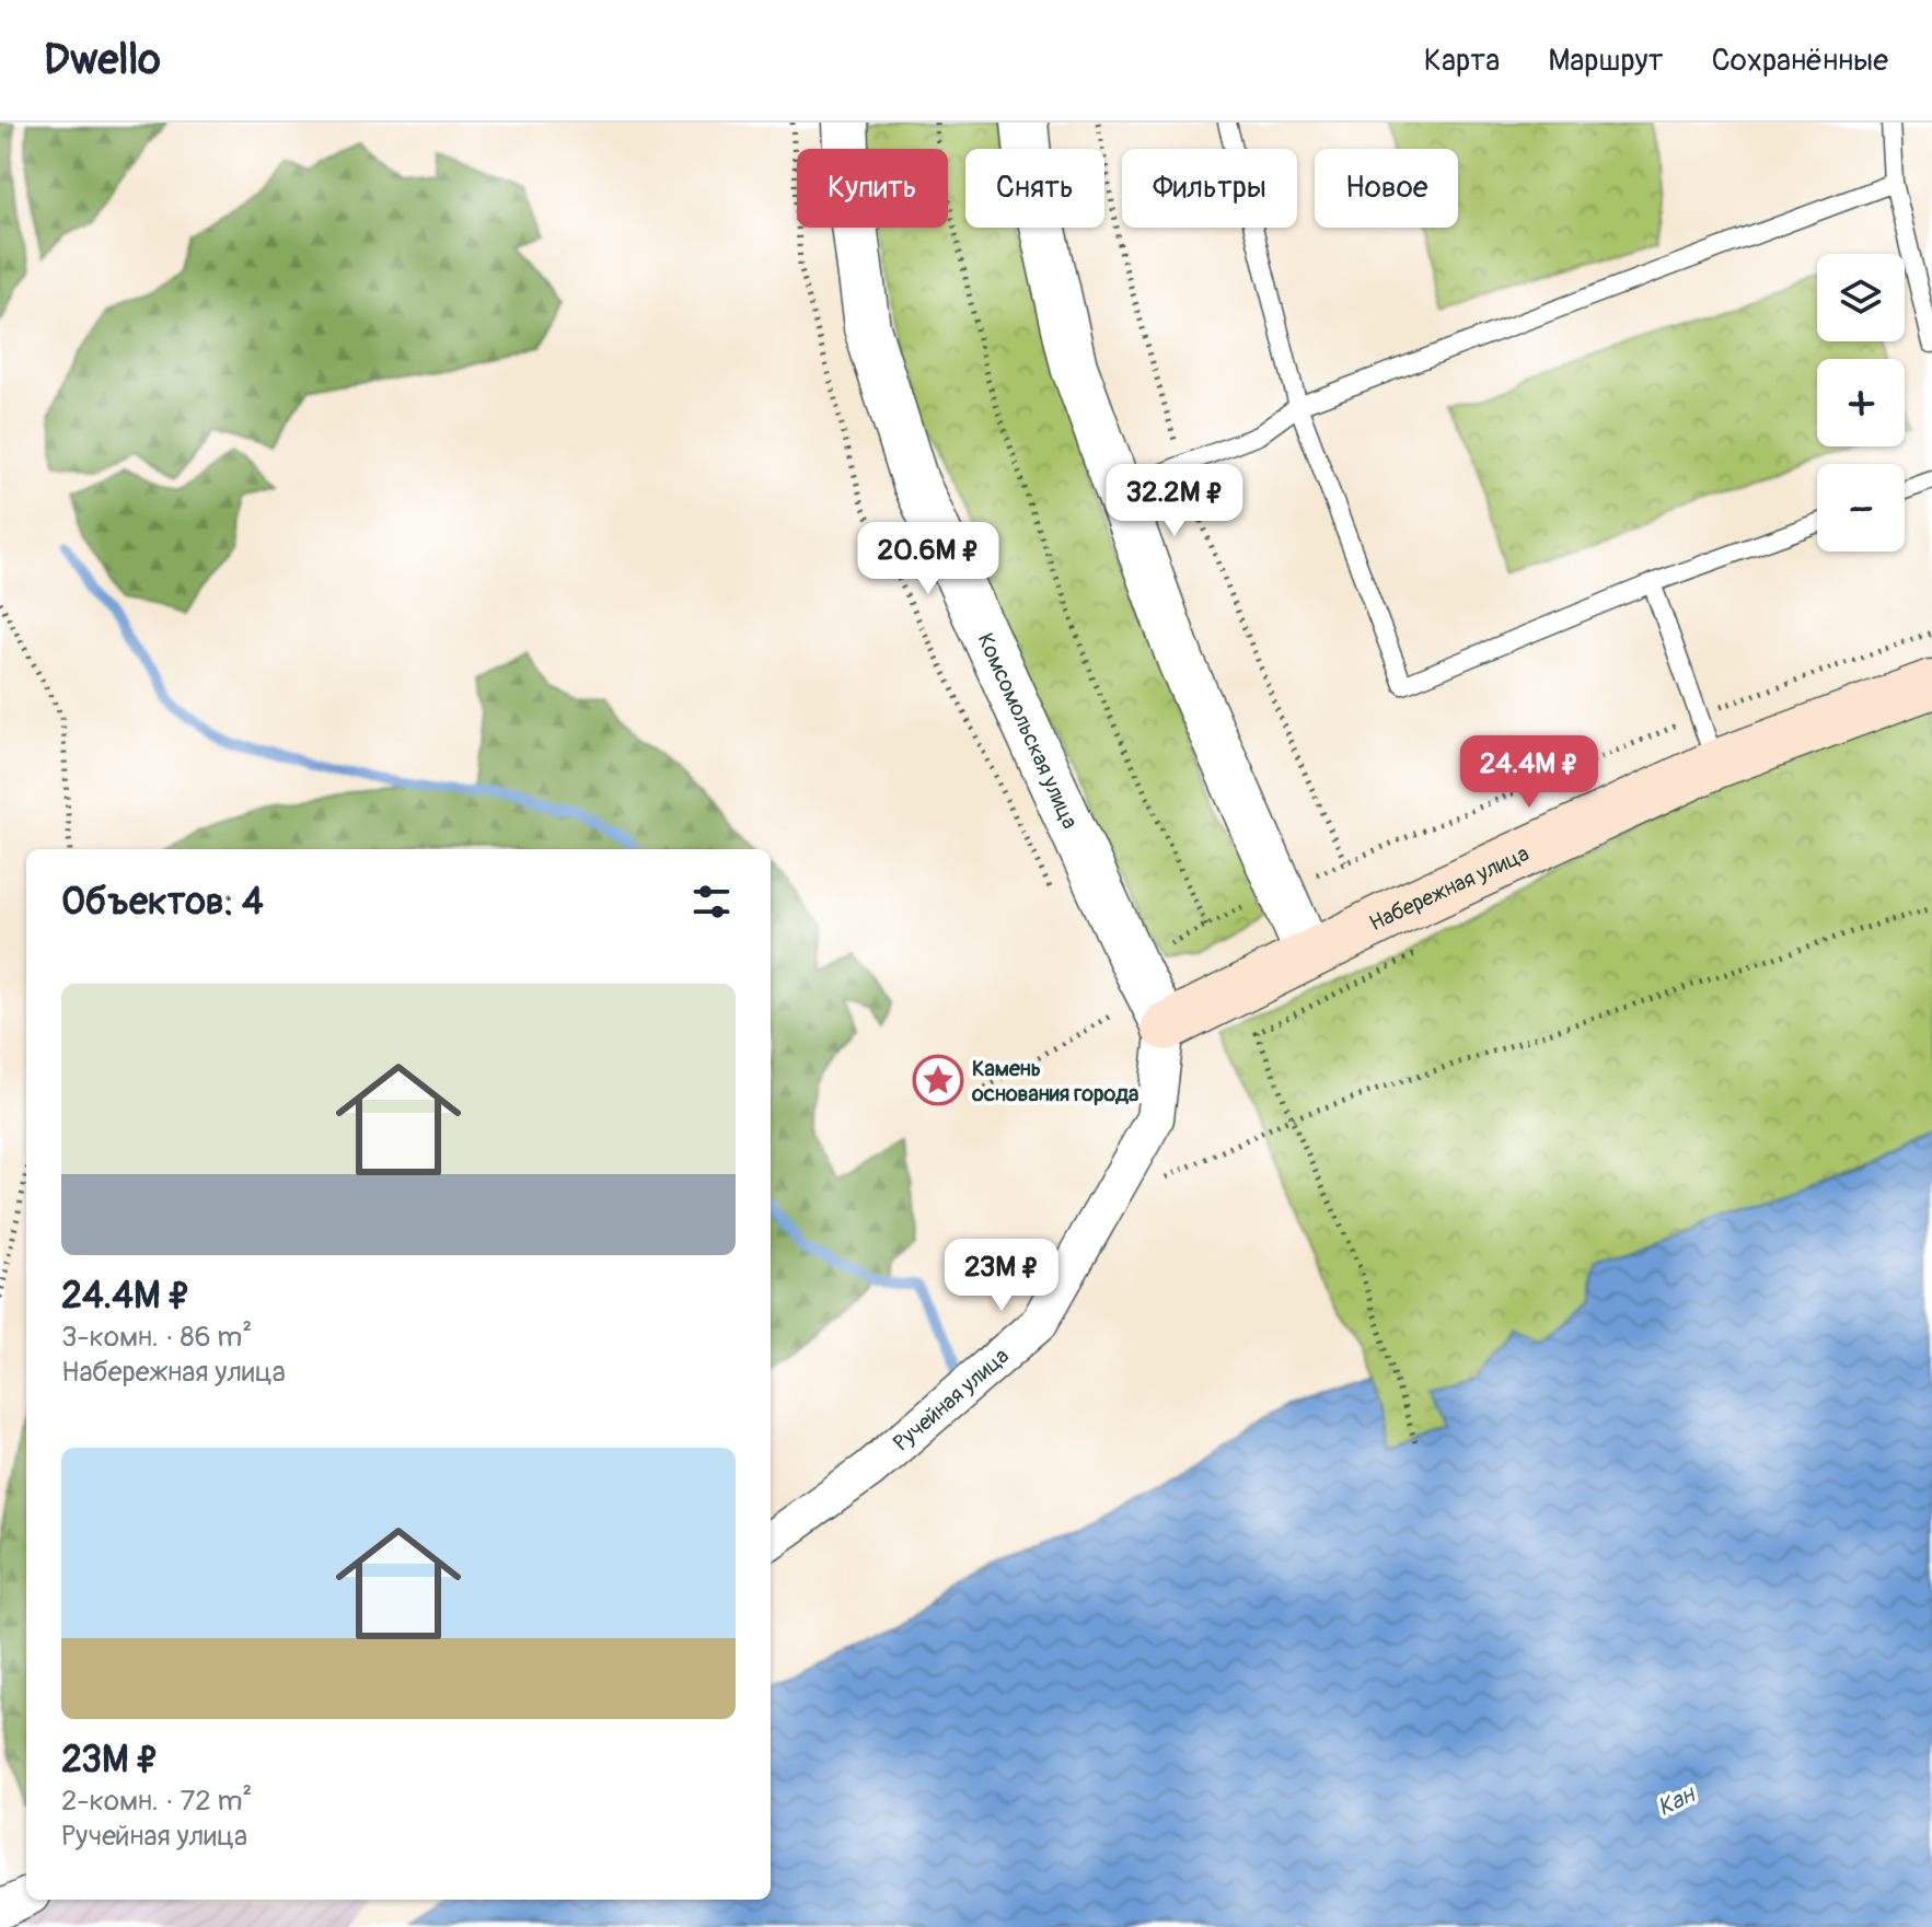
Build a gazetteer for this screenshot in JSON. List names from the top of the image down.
{
  "streets": {
    "main road": ["Набережная улица"],
    "street": ["Комсомольская улица", "Ручейная улица"]
  },
  "crossings": [
    ["Комсомольская улица", "Набережная улица"],
    ["Комсомольская улица", "Ручейная улица"],
    ["Набережная улица", "Ручейная улица"]
  ],
  "water": ["Кан"],
  "places": {
    "place": ["Камень основания города"]
  },
  "page": {
    "header": "Dwello",
    "nav": ["Карта", "Маршрут", "Сохранённые"],
    "chip": [
      "Купить",
      "Снять",
      "Фильтры",
      "Новое"
    ],
    "map_buttons": ["+", "−"],
    "price": [
      "32.2M ₽",
      "20.6M ₽",
      "24.4M ₽",
      "23M ₽"
    ],
    "heading": "Объектов: 4",
    "list": [
      {
        "name": "24.4M ₽",
        "note": "3-комн. · 86 m² · Набережная улица"
      },
      {
        "name": "23M ₽",
        "note": "2-комн. · 72 m² · Ручейная улица"
      }
    ]
  }
}
